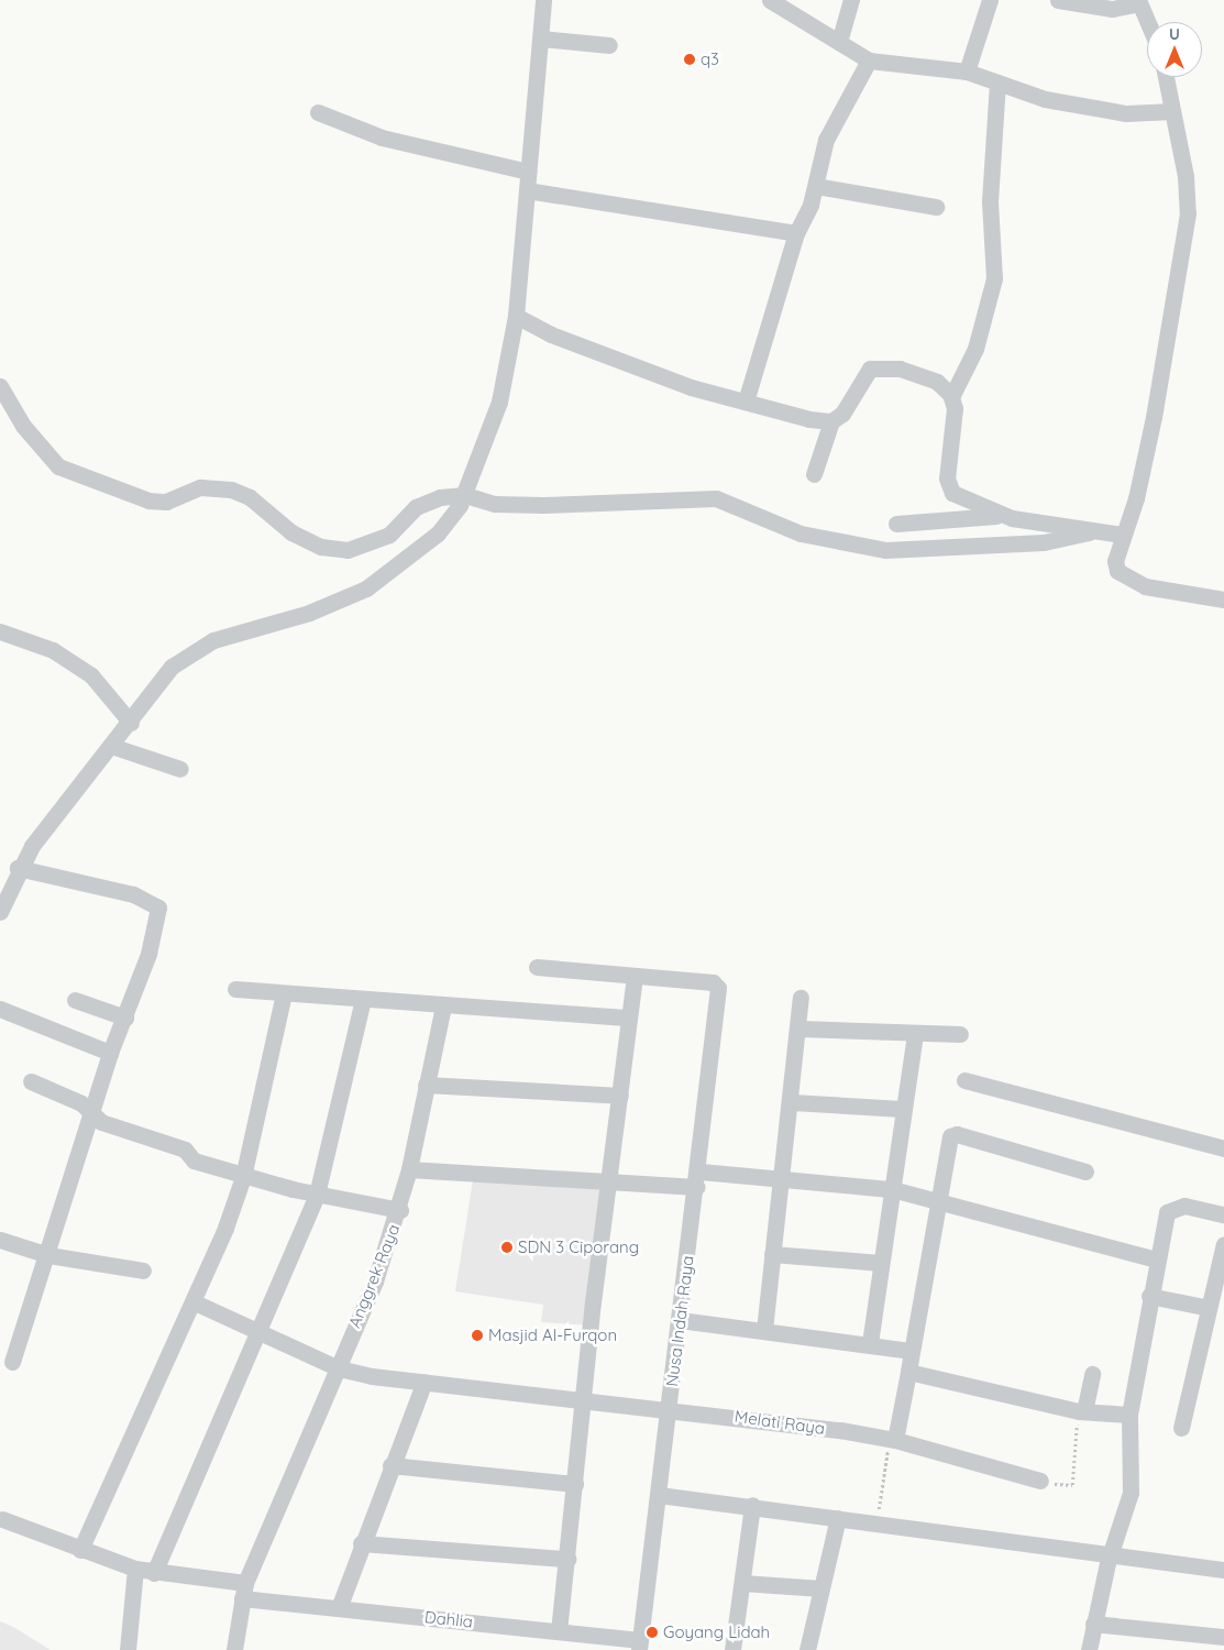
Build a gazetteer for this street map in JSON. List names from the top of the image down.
{
  "streets": {
    "street": [
      "Anggrek Raya",
      "Nusa Indah Raya",
      "Melati Raya",
      "Dahlia"
    ]
  },
  "crossings": [
    ["Anggrek Raya", "Melati Raya"],
    ["Anggrek Raya", "Dahlia"],
    ["Nusa Indah Raya", "Melati Raya"],
    ["Nusa Indah Raya", "Dahlia"]
  ],
  "places": [
    "q3",
    "SDN 3 Ciporang",
    "Masjid Al-Furqon",
    "Goyang Lidah"
  ],
  "north": "top"
}
